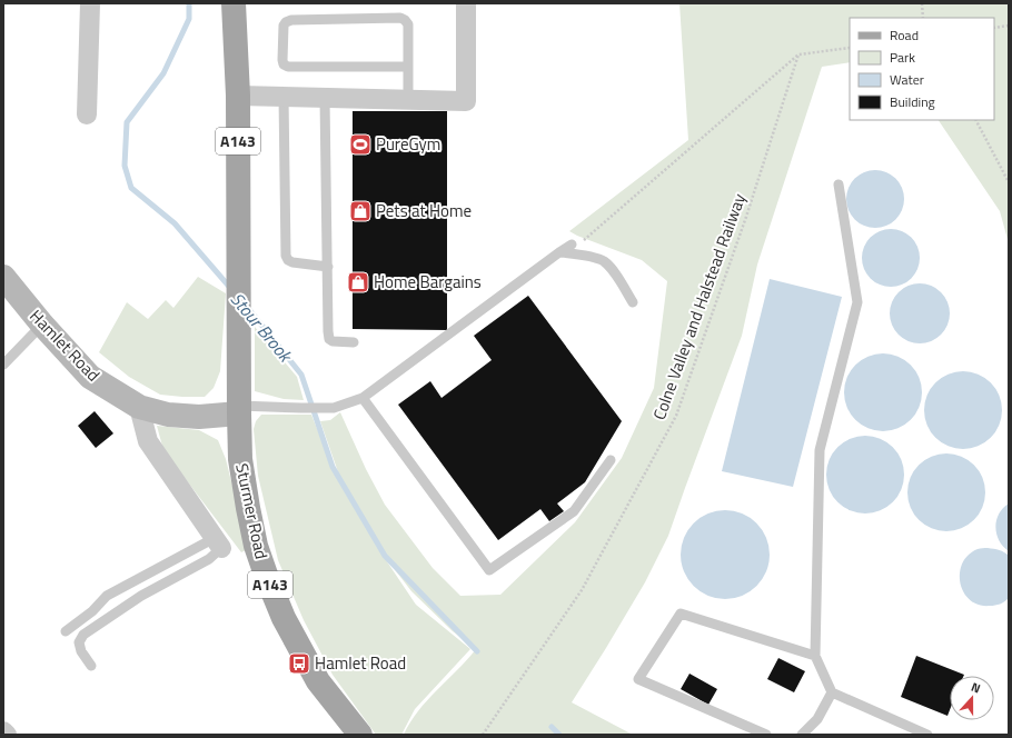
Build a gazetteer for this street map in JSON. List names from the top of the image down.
{
  "streets": {
    "main road": ["A143", "Sturmer Road"],
    "street": ["Hamlet Road"],
    "path": ["Colne Valley and Halstead Railway"]
  },
  "crossings": [
    ["A143", "Sturmer Road"],
    ["Hamlet Road", "Sturmer Road"]
  ],
  "water": ["Stour Brook"],
  "places": {
    "sports": ["PureGym"],
    "shop": ["Pets at Home", "Home Bargains"],
    "bus stop": ["Hamlet Road"]
  },
  "legend": [
    "Road",
    "Park",
    "Water",
    "Building"
  ],
  "north": "top"
}
